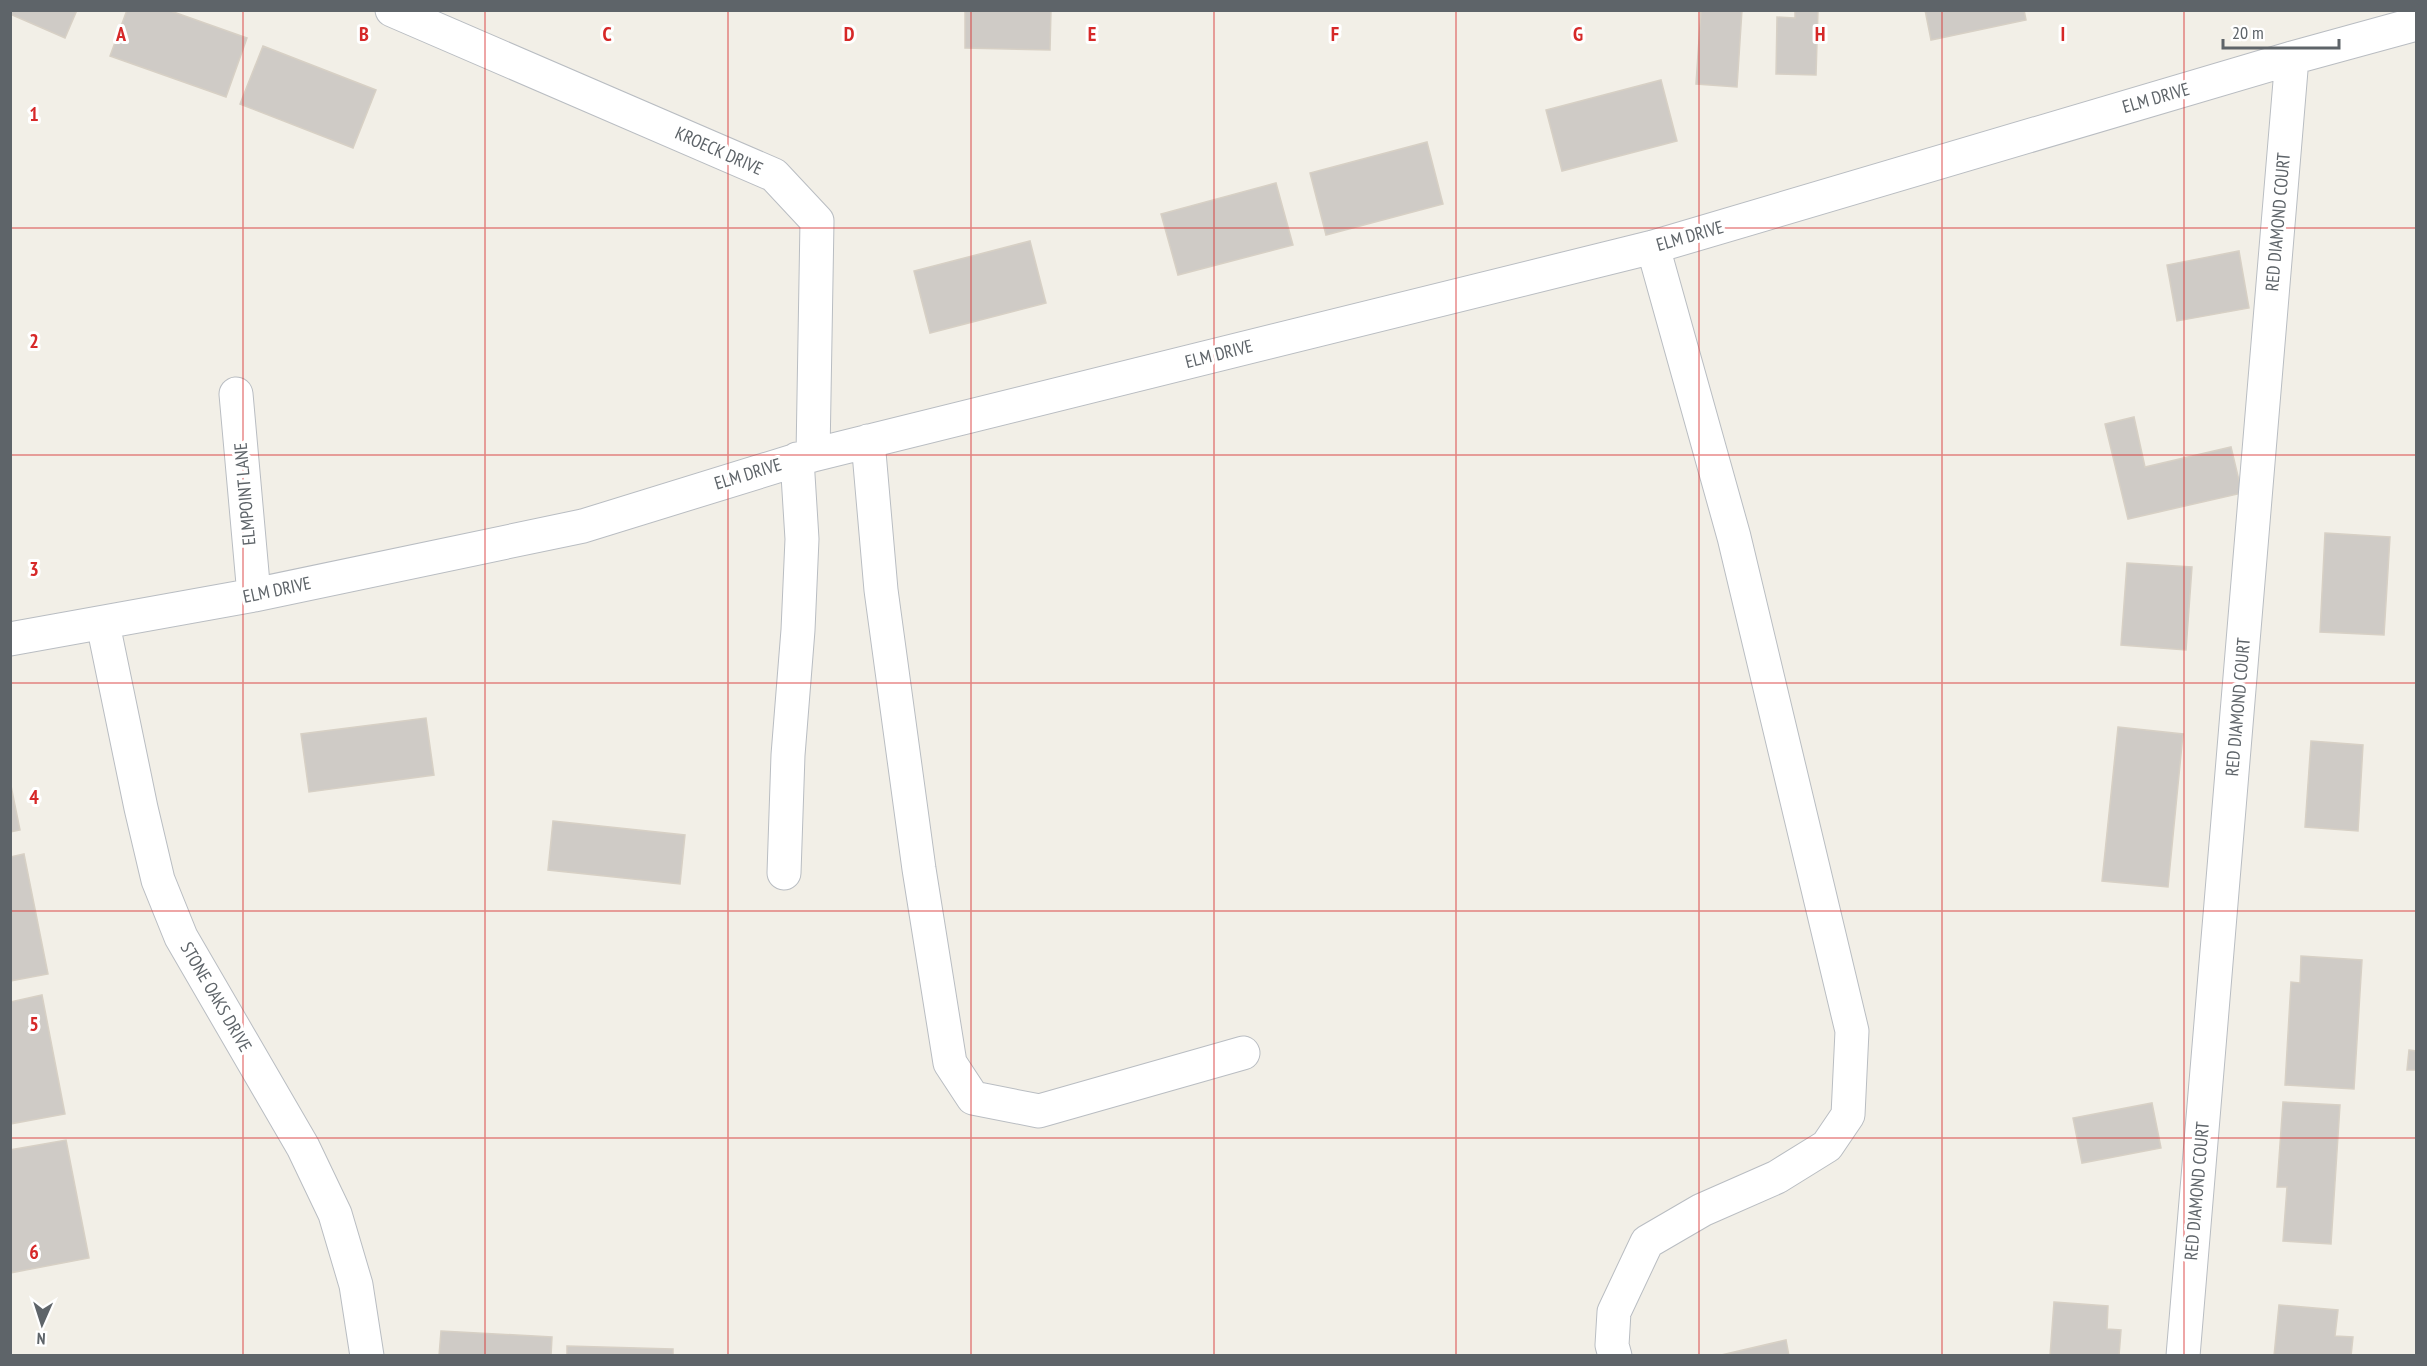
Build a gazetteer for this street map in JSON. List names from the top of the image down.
{
  "streets": {
    "street": [
      "ELM DRIVE",
      "KROECK DRIVE",
      "RED DIAMOND COURT",
      "ELMPOINT LANE",
      "STONE OAKS DRIVE"
    ]
  },
  "crossings": [
    ["ELM DRIVE", "KROECK DRIVE"],
    ["ELM DRIVE", "RED DIAMOND COURT"],
    ["ELM DRIVE", "ELMPOINT LANE"],
    ["ELM DRIVE", "STONE OAKS DRIVE"]
  ],
  "scale_bar": "20 m",
  "north": "bottom",
  "grid": {
    "columns": [
      "A",
      "B",
      "C",
      "D",
      "E",
      "F",
      "G",
      "H",
      "I"
    ],
    "rows": [
      "1",
      "2",
      "3",
      "4",
      "5",
      "6"
    ]
  }
}
